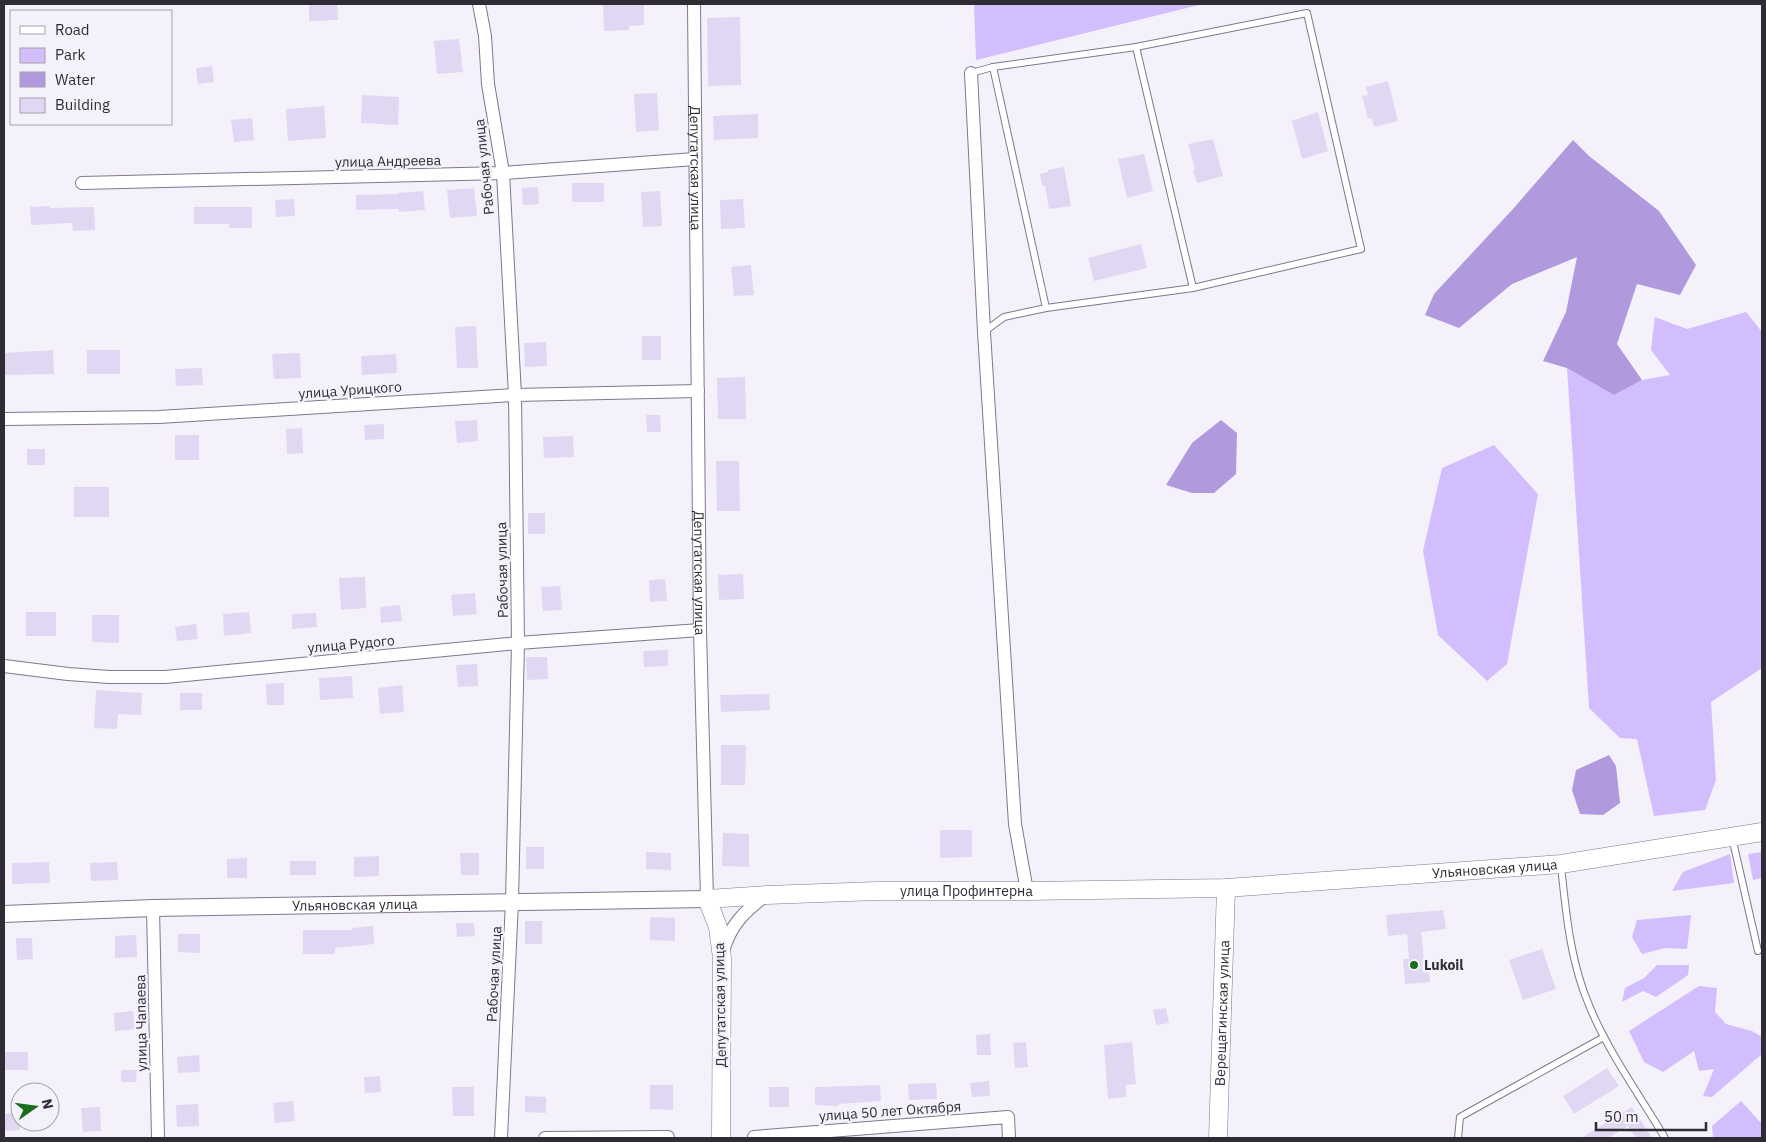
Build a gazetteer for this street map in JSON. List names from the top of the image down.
{
  "streets": {
    "main road": [
      "Депутатская улица",
      "Ульяновская улица",
      "улица Профинтерна",
      "Верещагинская улица"
    ],
    "street": [
      "улица Андреева",
      "Рабочая улица",
      "улица Урицкого",
      "улица Рудого",
      "улица Чапаева",
      "улица 50 лет Октября"
    ]
  },
  "crossings": [
    ["улица Андреева", "Рабочая улица"],
    ["улица Андреева", "Депутатская улица"],
    ["Рабочая улица", "улица Урицкого"],
    ["Рабочая улица", "улица Рудого"],
    ["Рабочая улица", "Ульяновская улица"],
    ["Депутатская улица", "улица Урицкого"],
    ["Депутатская улица", "улица Рудого"],
    ["Депутатская улица", "Ульяновская улица"],
    ["Депутатская улица", "улица Профинтерна"],
    ["Ульяновская улица", "улица Профинтерна"],
    ["Ульяновская улица", "Верещагинская улица"],
    ["Ульяновская улица", "улица Чапаева"],
    ["улица Профинтерна", "Верещагинская улица"]
  ],
  "places": ["Lukoil"],
  "legend": [
    "Road",
    "Park",
    "Water",
    "Building"
  ],
  "scale_bar": "50 m",
  "north": "right"
}
